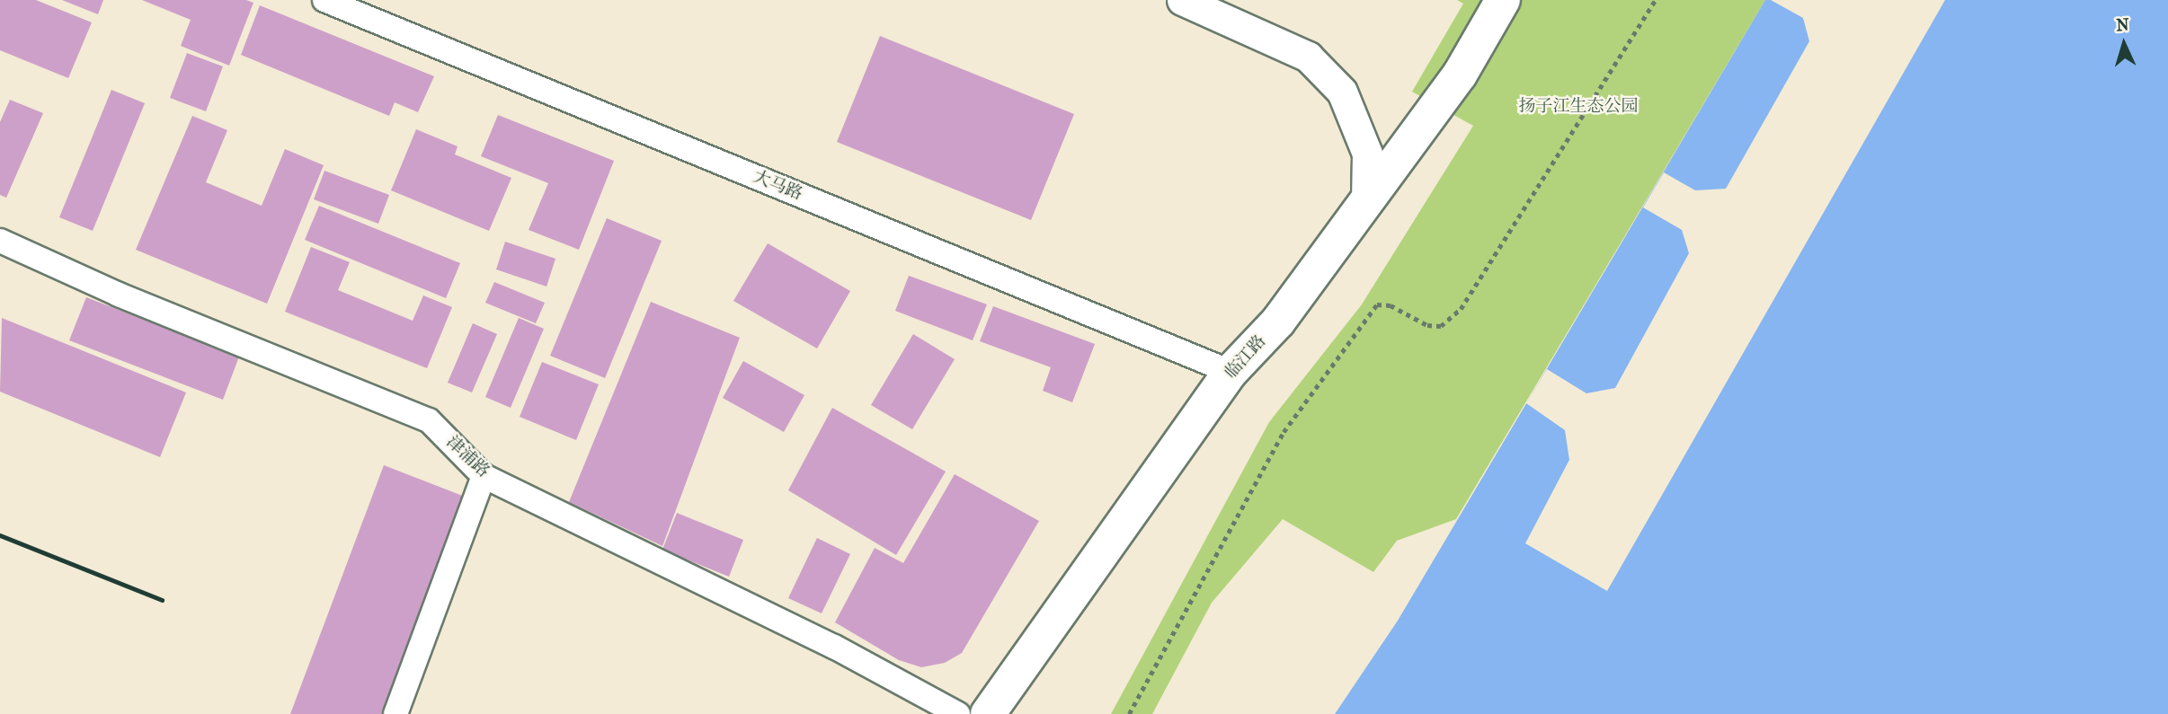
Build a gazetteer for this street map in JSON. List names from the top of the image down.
{
  "streets": {
    "street": ["大马路", "临江路", "津浦路"]
  },
  "crossings": [
    ["大马路", "临江路"]
  ],
  "parks": ["扬子江生态公园"],
  "north": "top"
}
